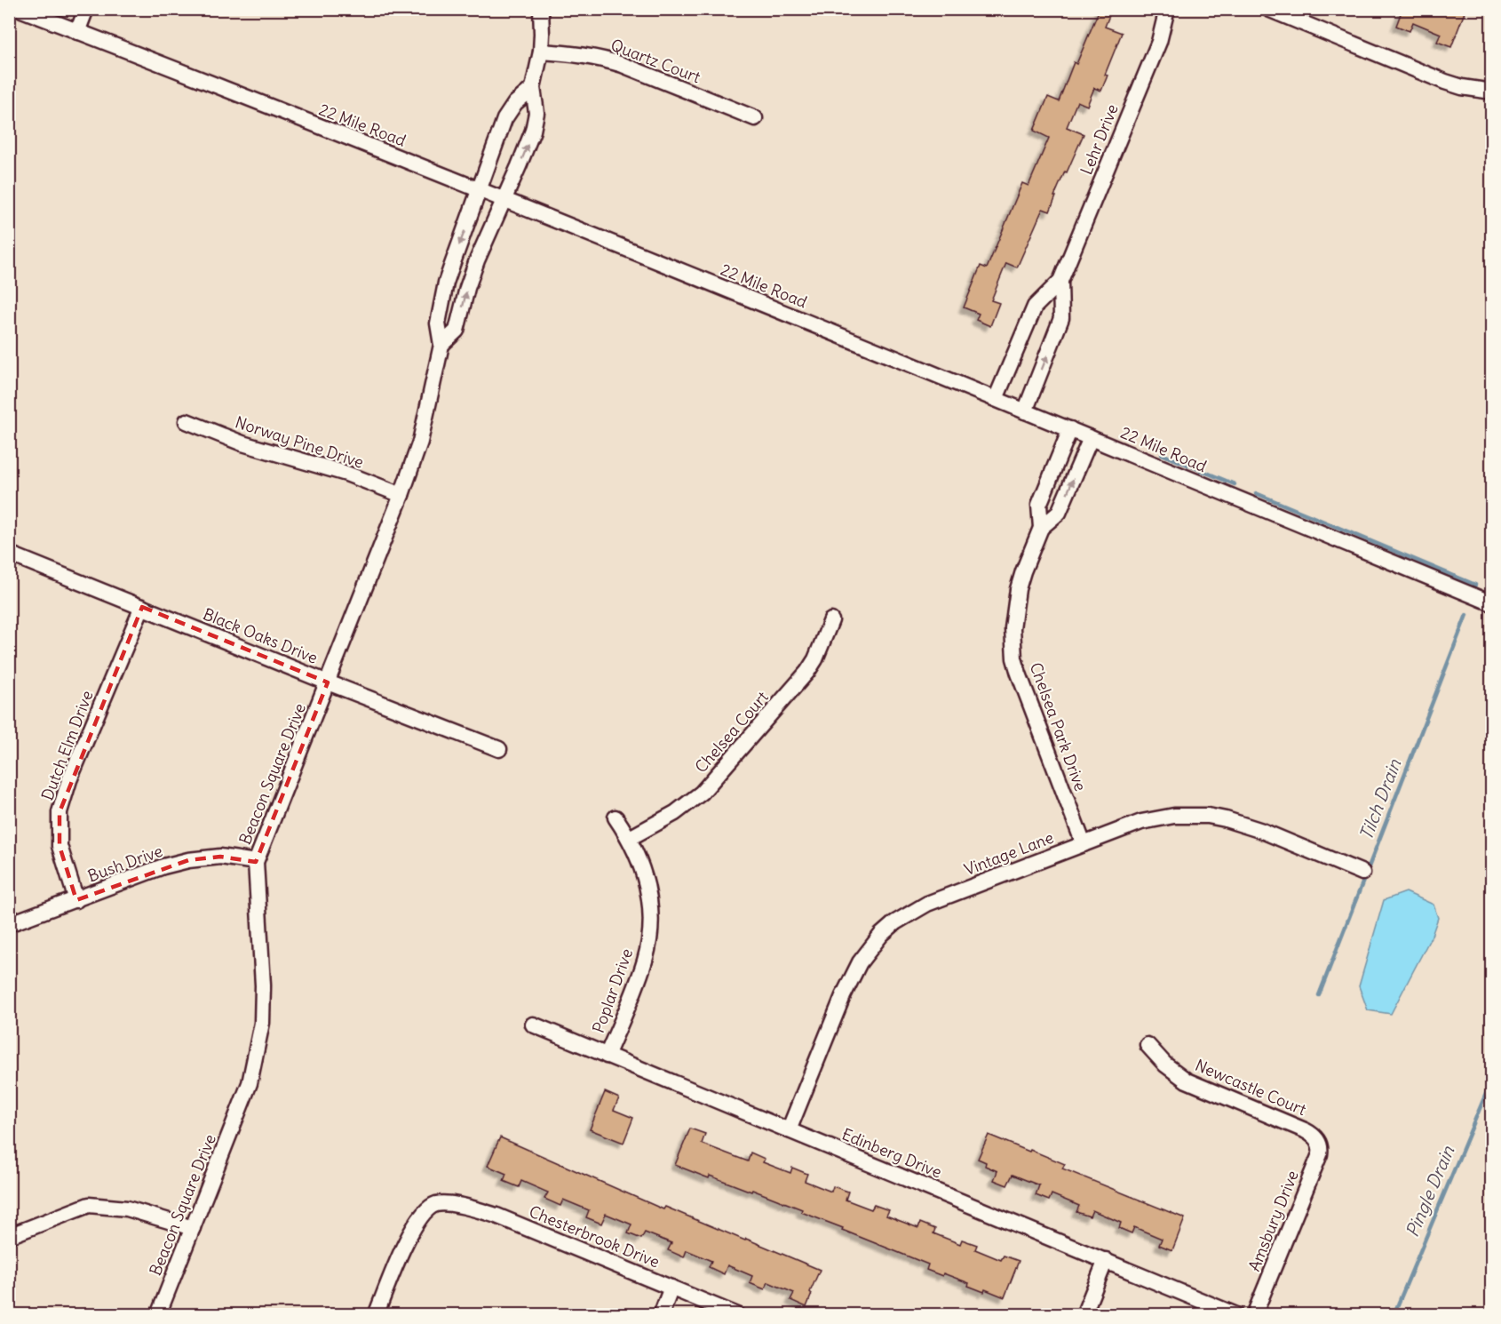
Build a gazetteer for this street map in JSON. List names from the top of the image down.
{
  "streets": {
    "street": [
      "Quartz Court",
      "22 Mile Road",
      "Lehr Drive",
      "Norway Pine Drive",
      "Black Oaks Drive",
      "Chelsea Park Drive",
      "Chelsea Court",
      "Dutch Elm Drive",
      "Beacon Square Drive",
      "Vintage Lane",
      "Bush Drive",
      "Poplar Drive",
      "Newcastle Court",
      "Edinberg Drive",
      "Amsbury Drive",
      "Chesterbrook Drive"
    ]
  },
  "crossings": [
    ["Quartz Court", "Beacon Square Drive"],
    ["22 Mile Road", "Lehr Drive"],
    ["22 Mile Road", "Chelsea Park Drive"],
    ["22 Mile Road", "Beacon Square Drive"],
    ["Norway Pine Drive", "Beacon Square Drive"],
    ["Black Oaks Drive", "Dutch Elm Drive"],
    ["Black Oaks Drive", "Beacon Square Drive"],
    ["Chelsea Park Drive", "Vintage Lane"],
    ["Chelsea Court", "Poplar Drive"],
    ["Dutch Elm Drive", "Bush Drive"],
    ["Beacon Square Drive", "Bush Drive"],
    ["Vintage Lane", "Edinberg Drive"],
    ["Poplar Drive", "Edinberg Drive"],
    ["Newcastle Court", "Amsbury Drive"]
  ],
  "water": ["Tilch Drain", "Pingle Drain"]
}
